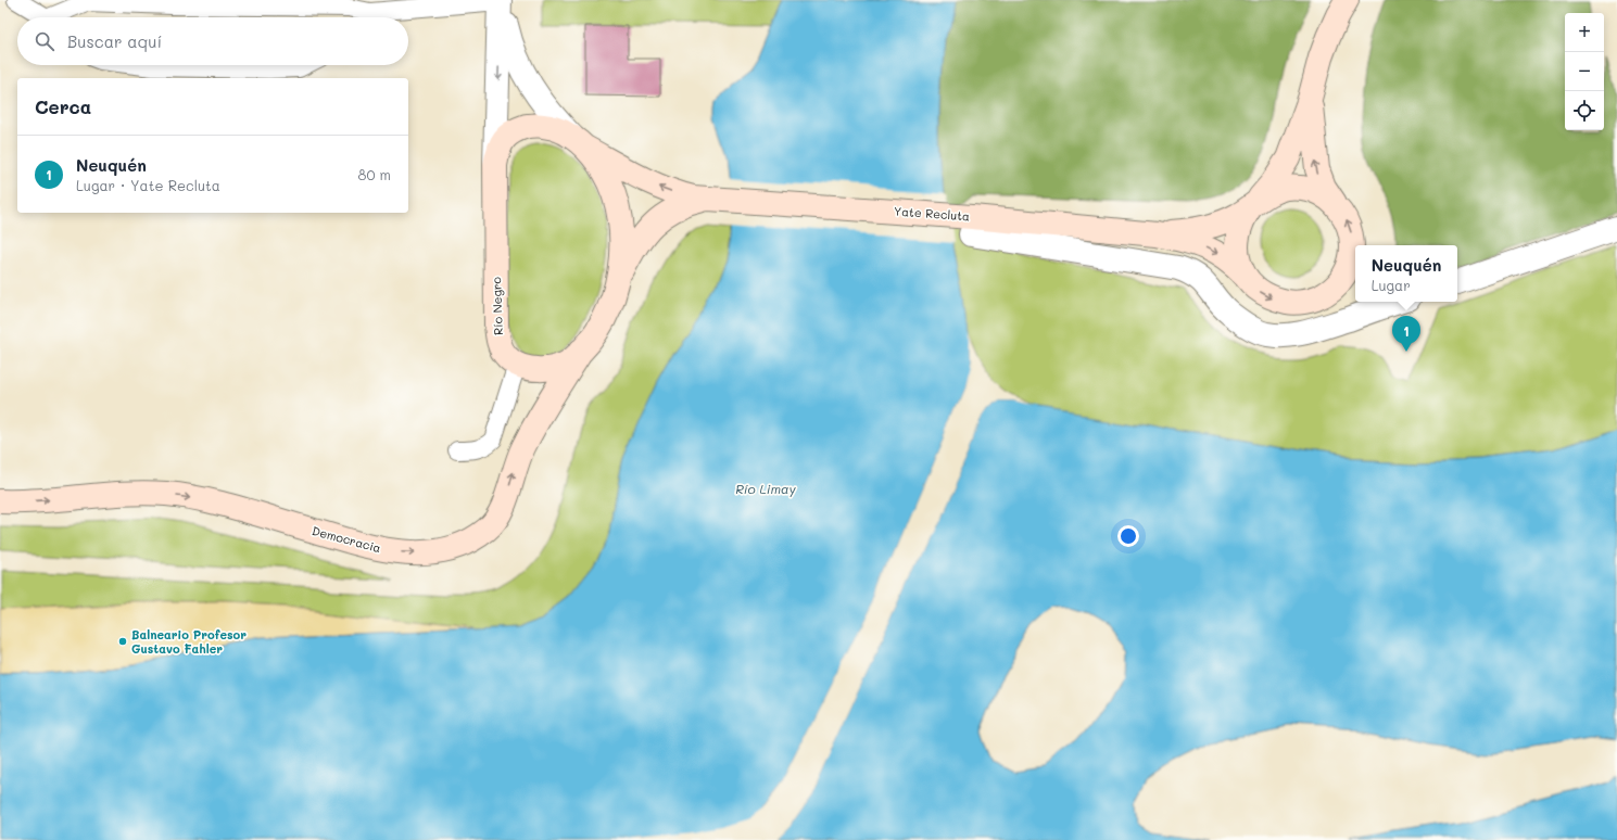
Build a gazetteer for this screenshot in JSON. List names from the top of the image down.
{
  "streets": {
    "main road": ["Yate Recluta", "Río Negro", "Democracia"]
  },
  "crossings": [
    ["Yate Recluta", "Río Negro"]
  ],
  "one_way": ["Democracia"],
  "water": ["Río Limay"],
  "places": ["Balneario Profesor Gustavo Fahler"],
  "page": {
    "map_buttons": ["+", "−"],
    "search": "Buscar aquí",
    "heading": "Cerca",
    "list": [
      {
        "mark": "1",
        "name": "Neuquén",
        "note": "Lugar · Yate Recluta",
        "value": "80 m"
      }
    ],
    "popup": ["Neuquén", "Lugar"],
    "pins": "1"
  }
}
